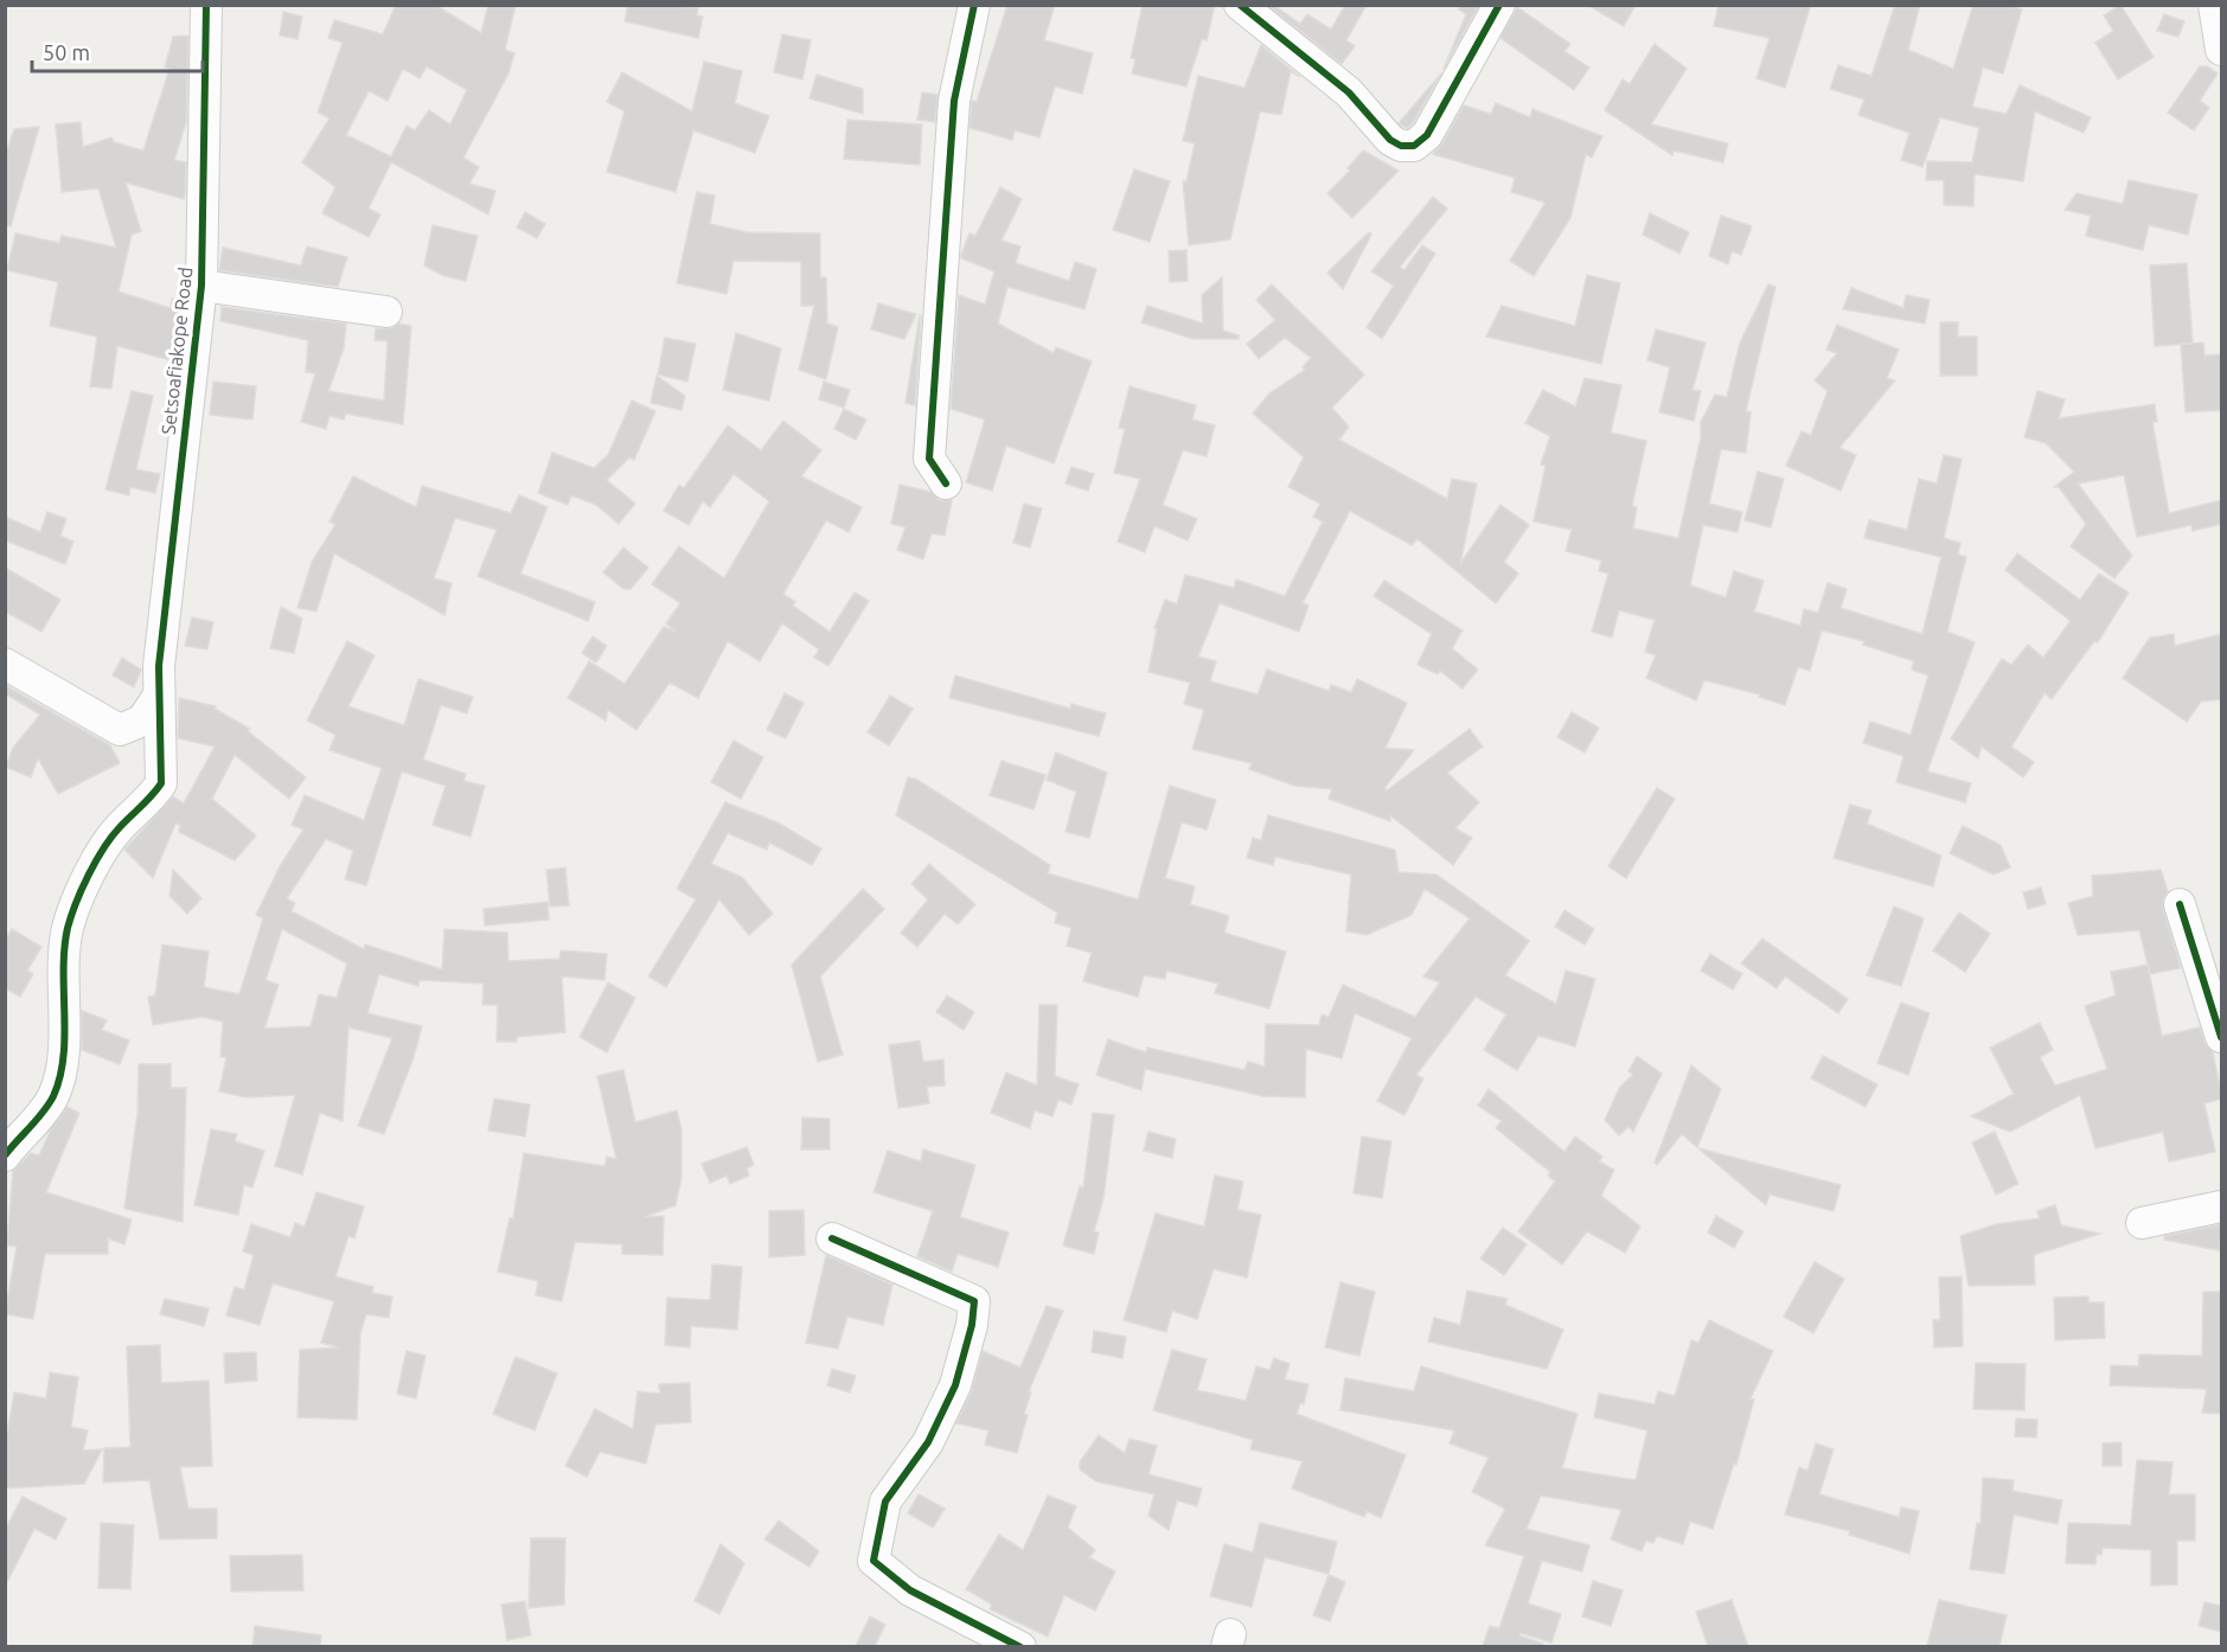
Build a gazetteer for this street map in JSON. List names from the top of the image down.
{
  "streets": {
    "street": ["Setsoafiakope Road"]
  },
  "scale_bar": "50 m"
}
